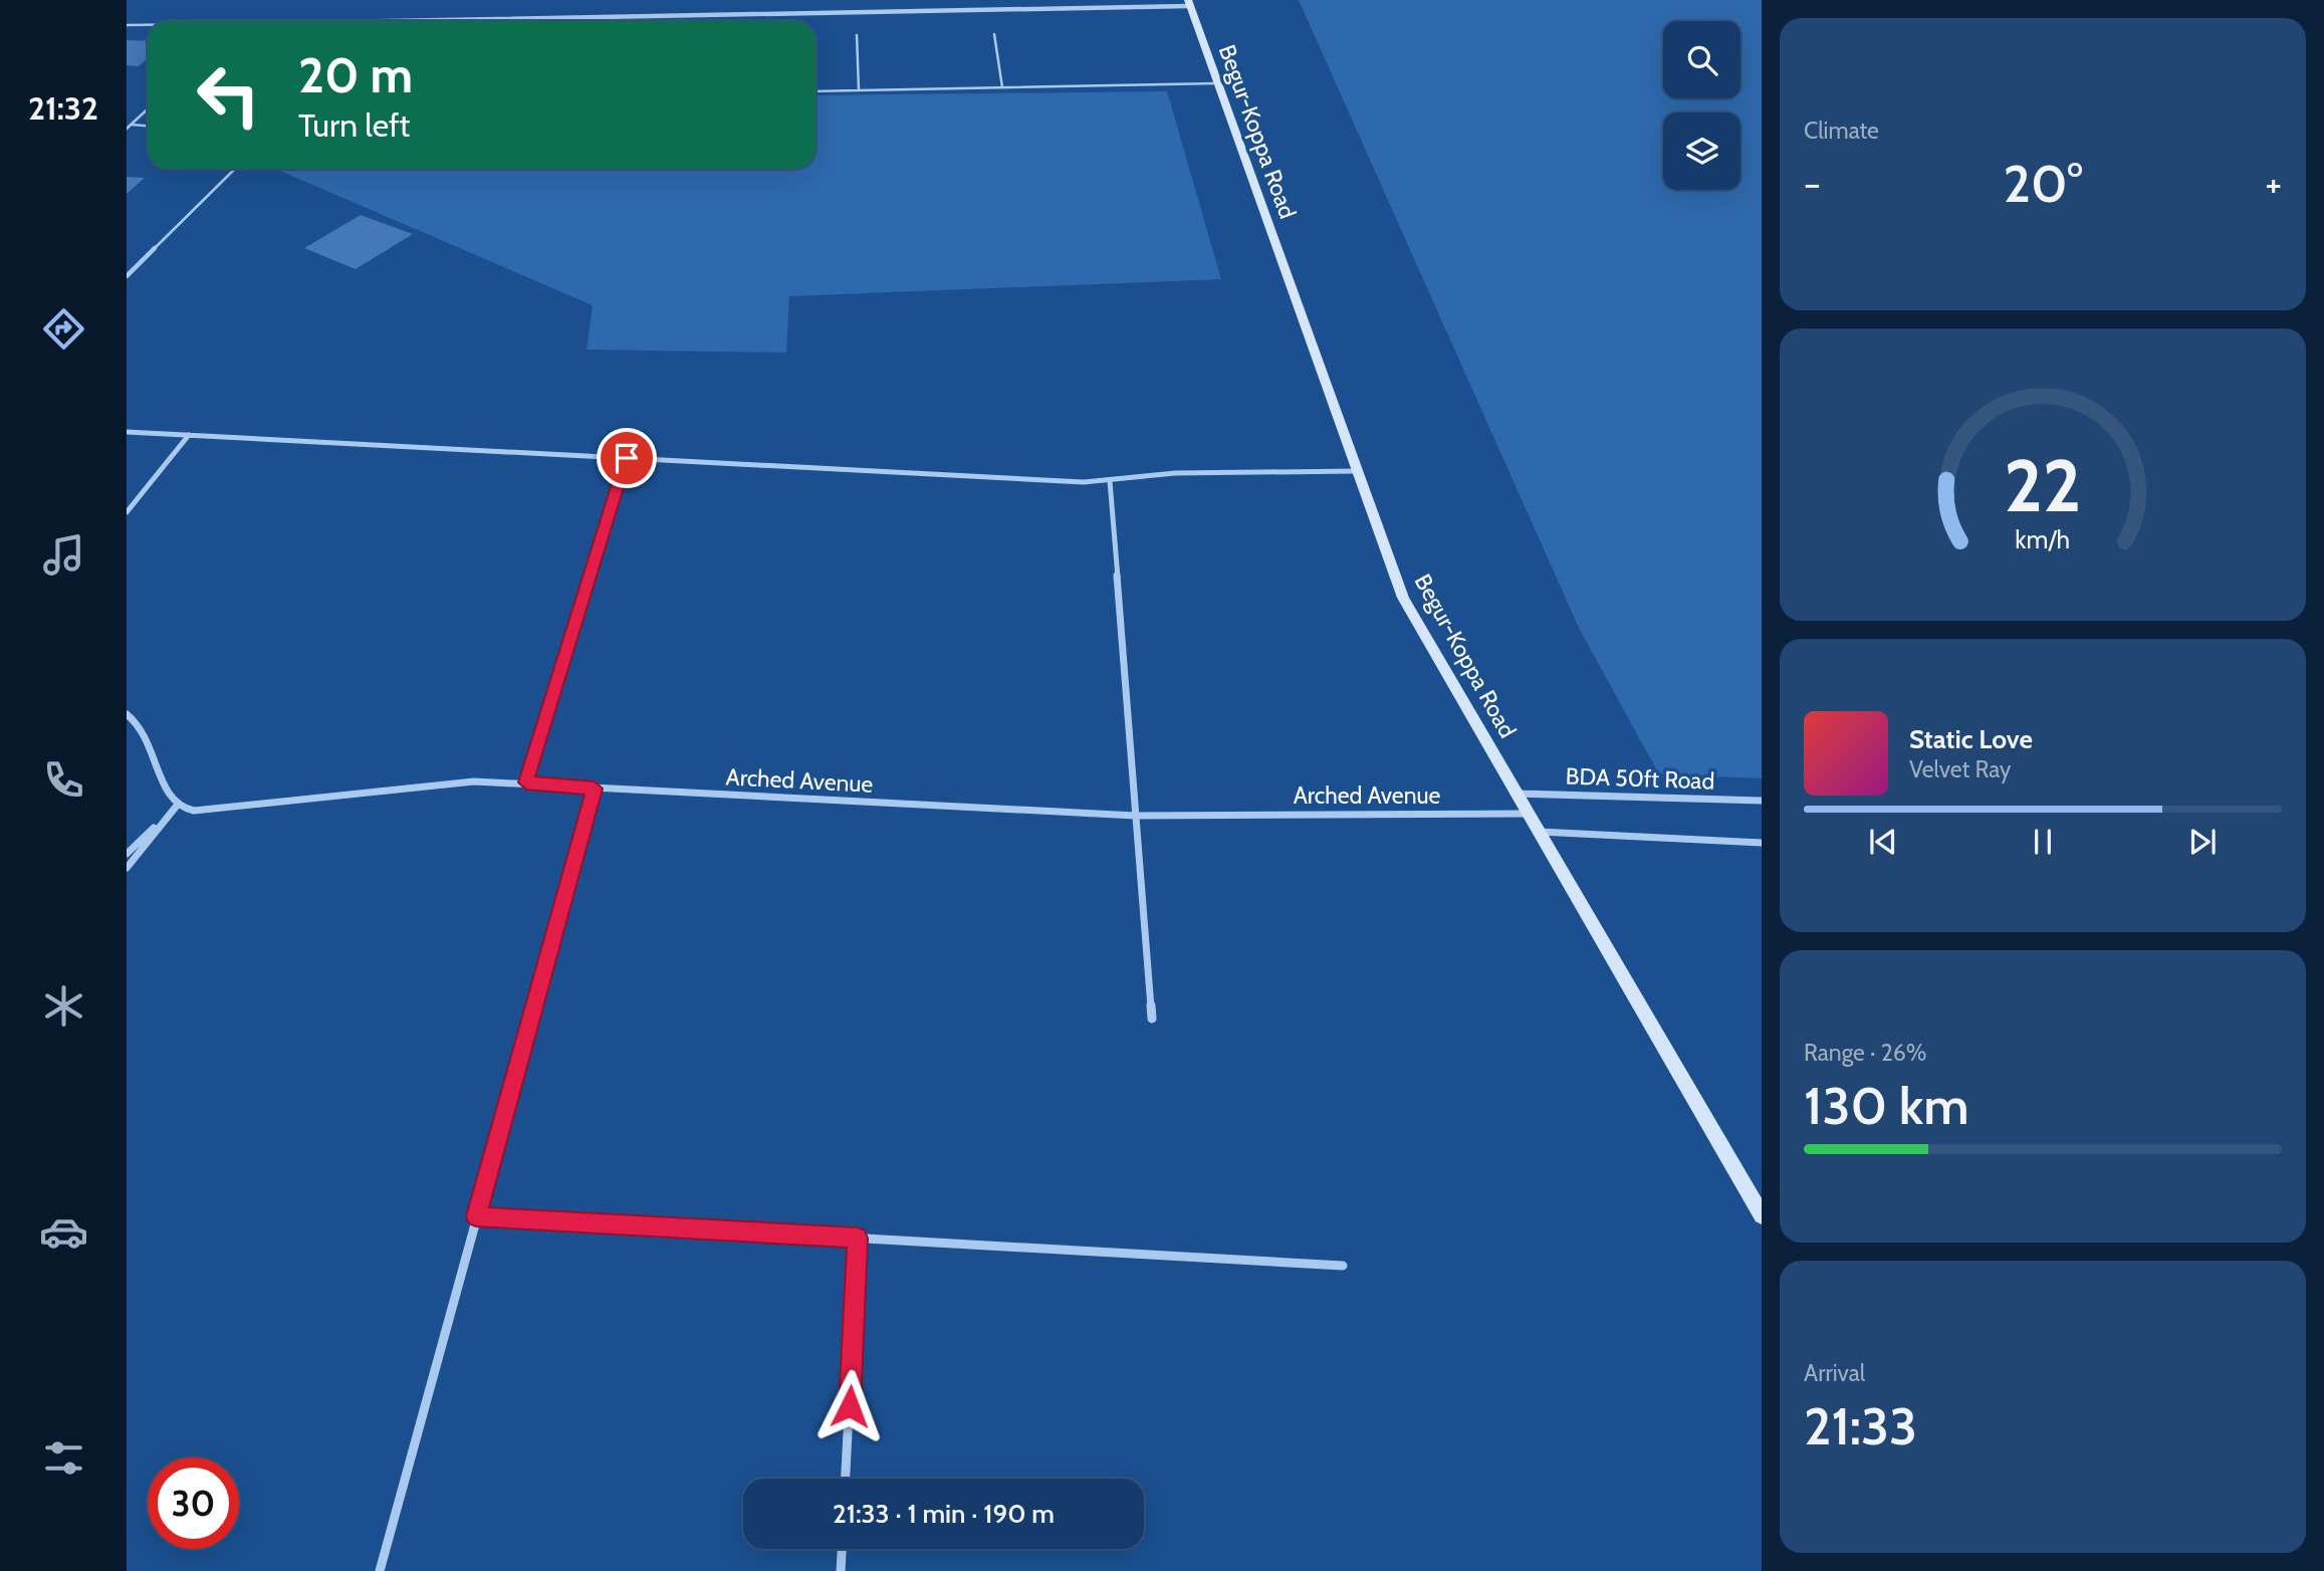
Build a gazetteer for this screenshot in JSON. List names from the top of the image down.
{
  "streets": {
    "main road": ["Begur-Koppa Road"],
    "street": ["BDA 50ft Road", "Arched Avenue"]
  },
  "crossings": [
    ["Begur-Koppa Road", "BDA 50ft Road"],
    ["Begur-Koppa Road", "Arched Avenue"]
  ],
  "page": {
    "tabs": "21:32",
    "tile": [
      "Climate",
      ["Range · 26%", "130 km"],
      ["Arrival", "21:33"]
    ],
    "turn": ["20 m", "Turn left"],
    "heat": ["−", "20°", "+"],
    "song": ["Static Love", "Velvet Ray"],
    "limit": "30",
    "trip": "21:33 · 1 min · 190 m",
    "gauge": ["22", "km/h"]
  }
}
